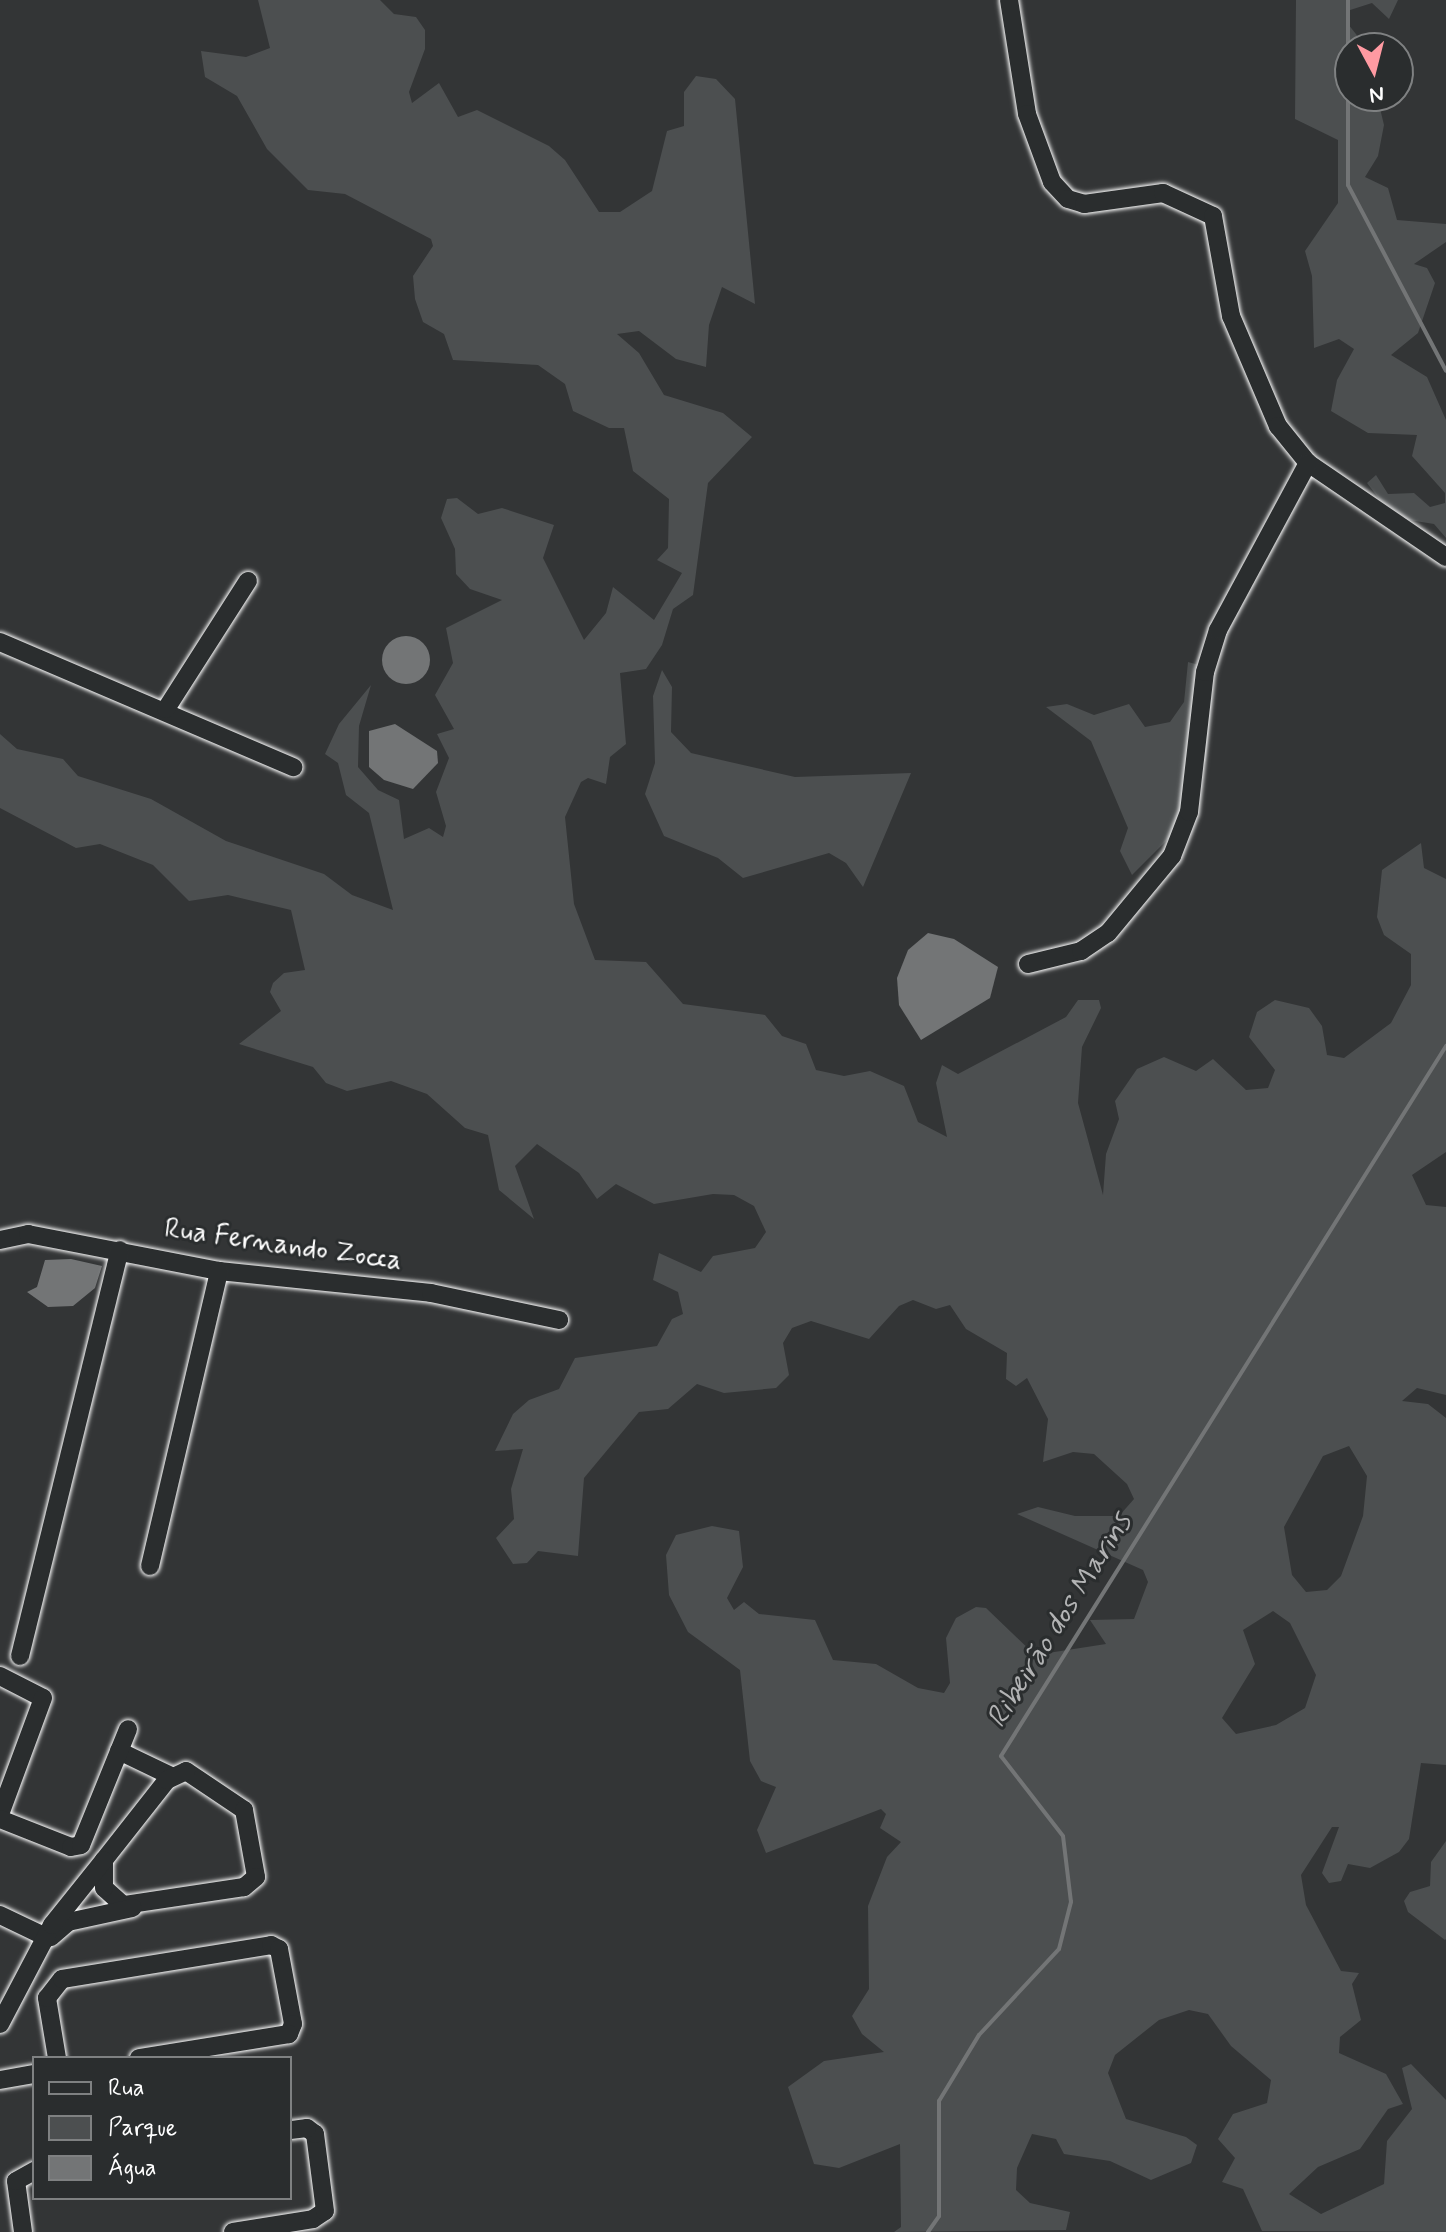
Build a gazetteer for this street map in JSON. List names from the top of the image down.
{
  "streets": {
    "street": ["Rua Fernando Zocca"]
  },
  "water": ["Ribeirão dos Marins"],
  "legend": ["Rua", "Parque", "Água"],
  "north": "bottom"
}
